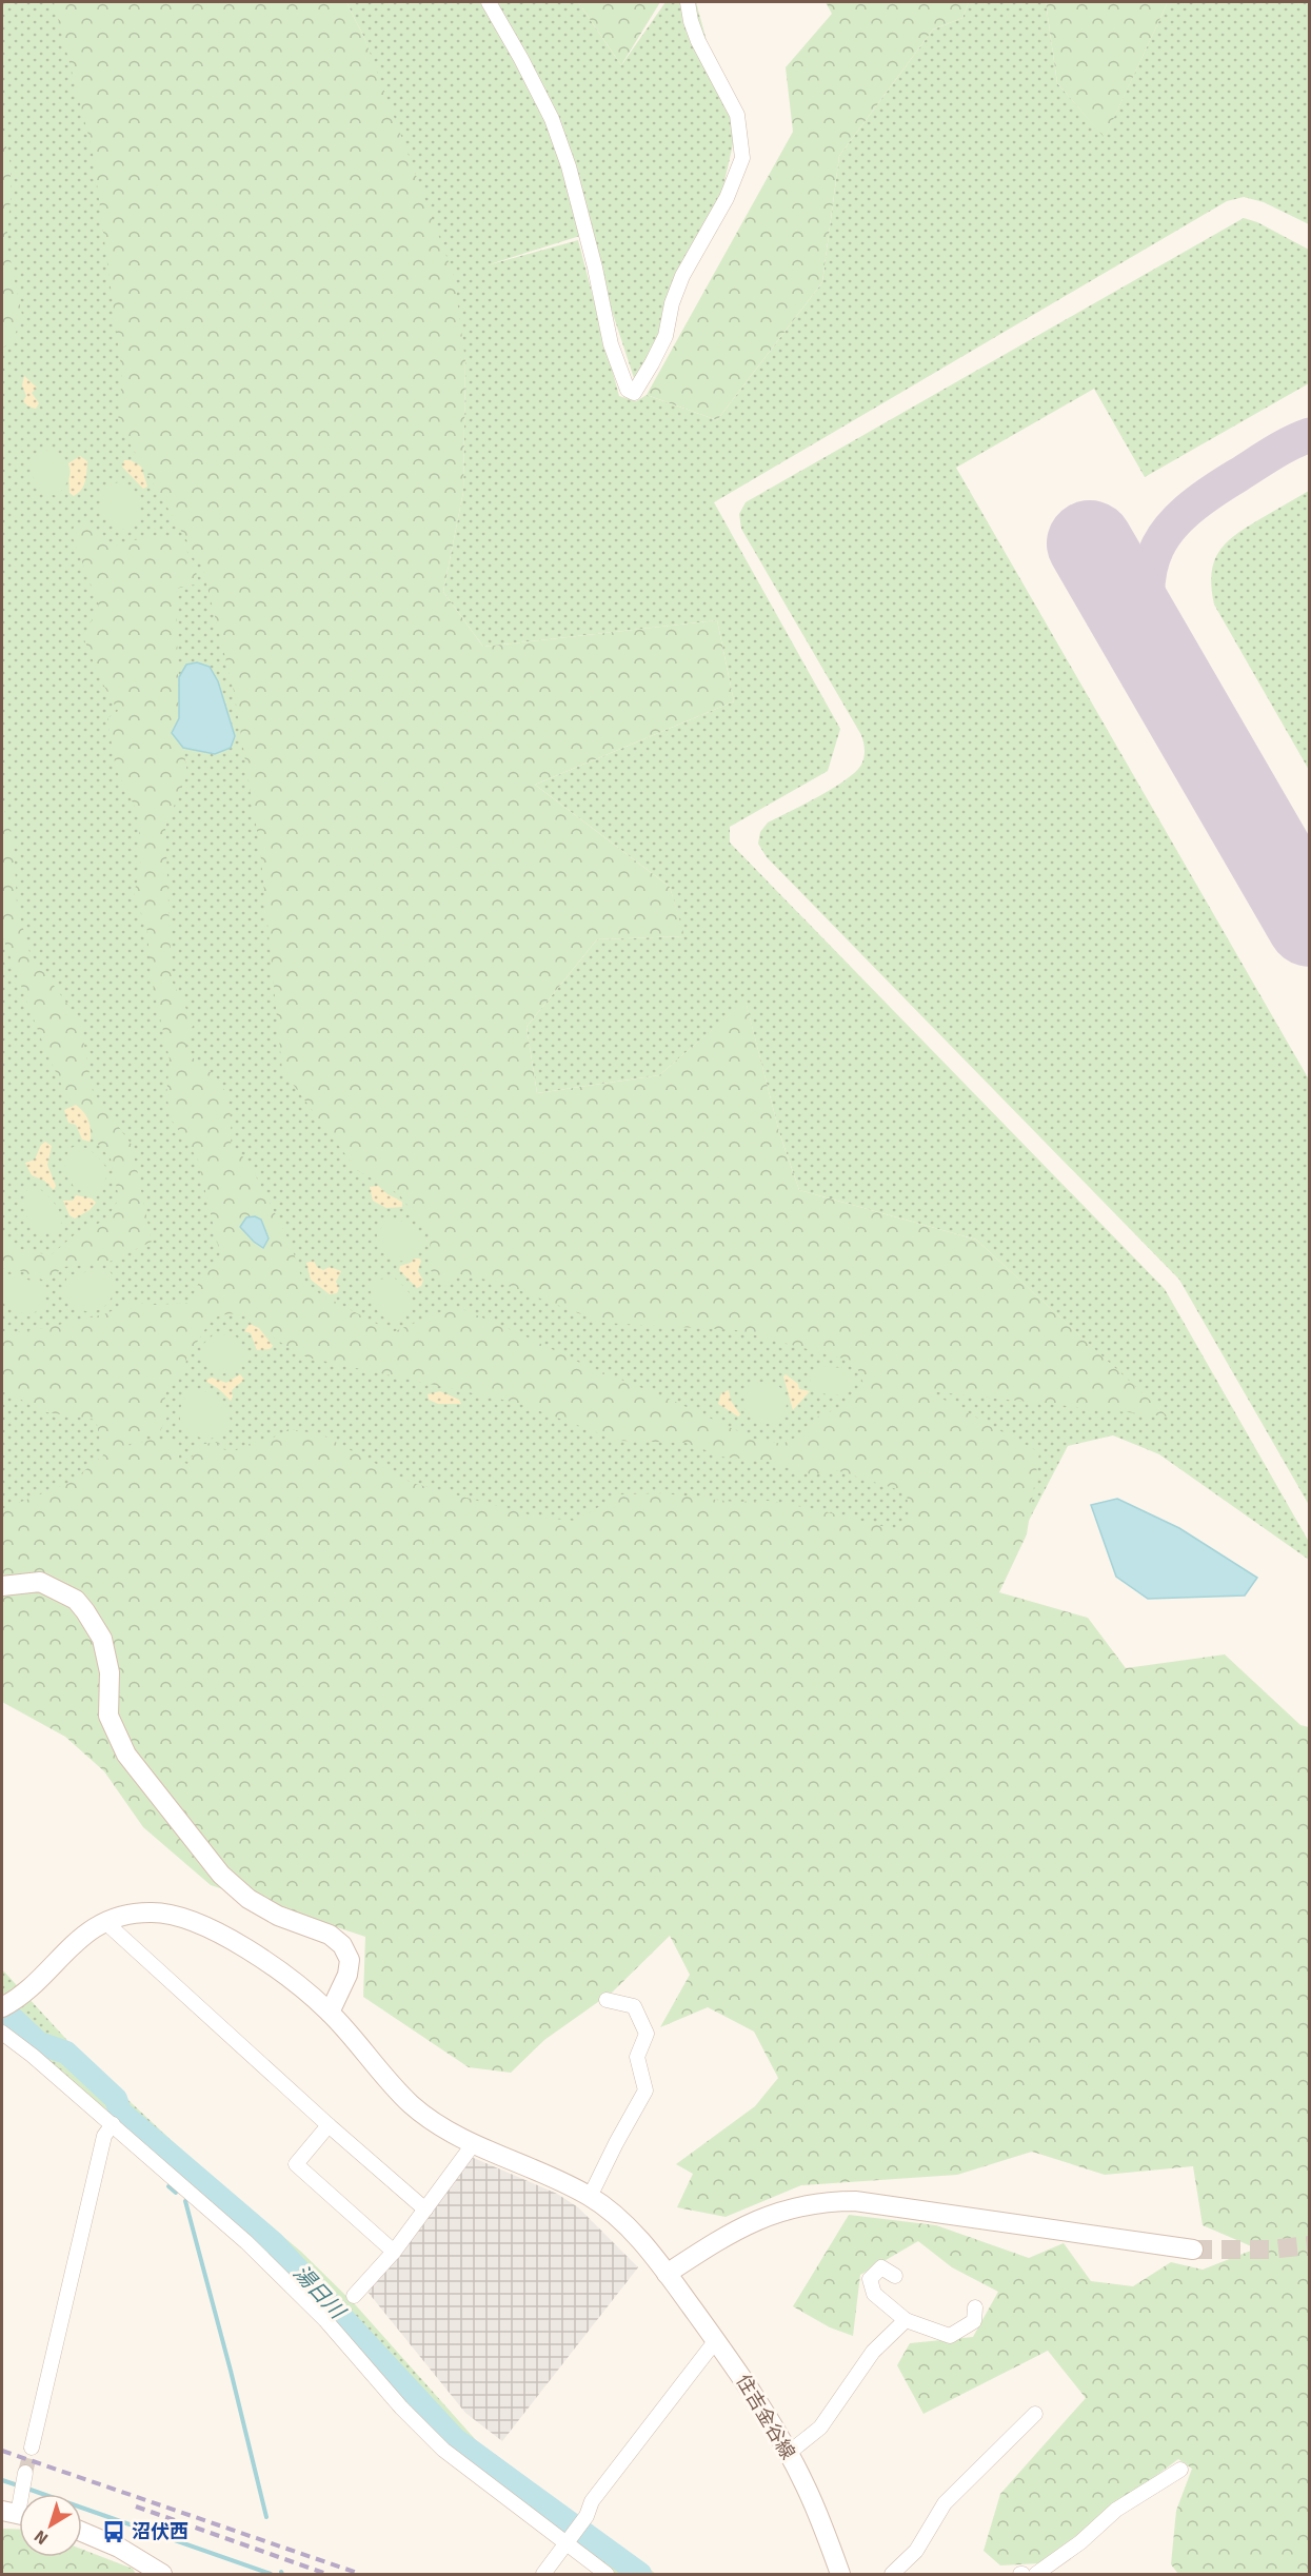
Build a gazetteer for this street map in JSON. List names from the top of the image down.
{
  "streets": {
    "street": ["住吉金谷線"]
  },
  "water": ["湯日川"],
  "places": {
    "bus stop": ["沼伏西"]
  },
  "north": "bottom left"
}
